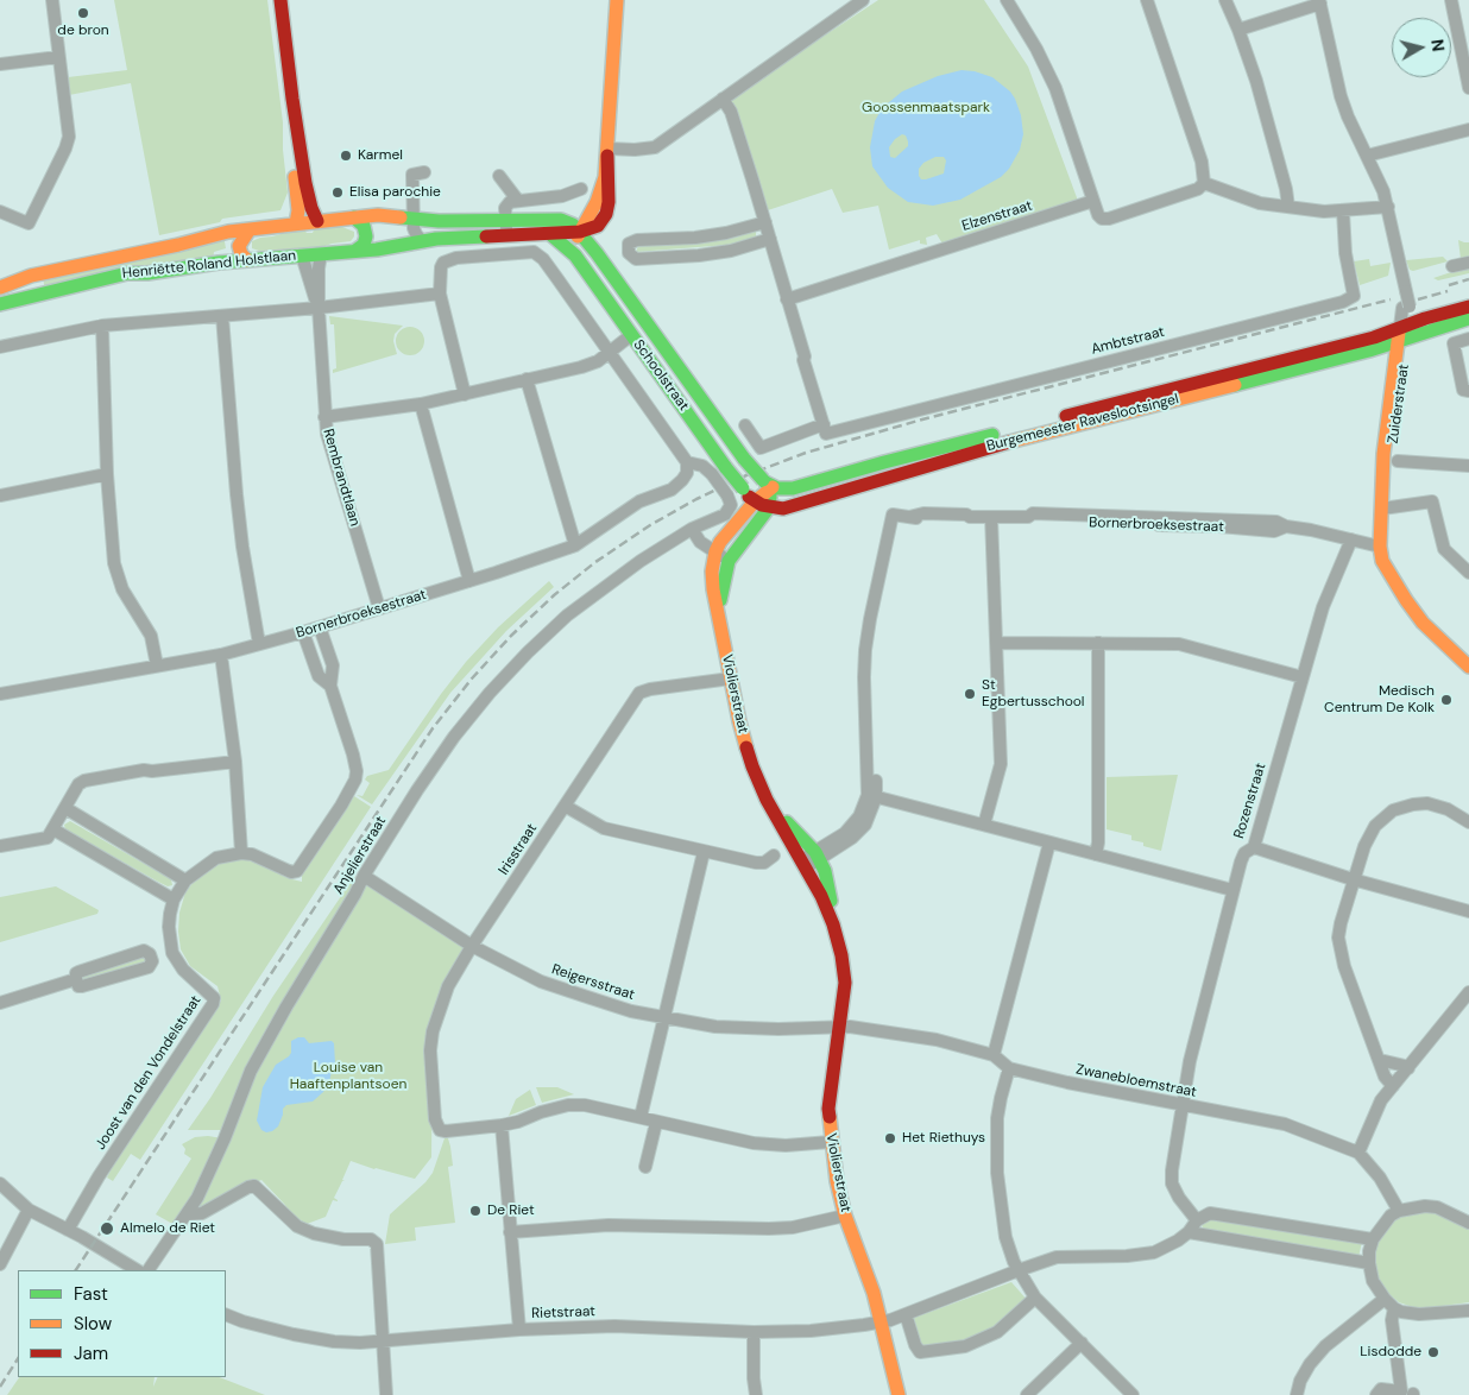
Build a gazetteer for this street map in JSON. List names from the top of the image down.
{
  "streets": {
    "main road": [
      "Henriëtte Roland Holstlaan",
      "Schoolstraat",
      "Zuiderstraat",
      "Burgemeester Raveslootsingel",
      "Violierstraat"
    ],
    "street": [
      "Elzenstraat",
      "Ambtstraat",
      "Rembrandtlaan",
      "Bornerbroeksestraat",
      "Rozenstraat",
      "Irisstraat",
      "Anjelierstraat",
      "Reigersstraat",
      "Joost van den Vondelstraat",
      "Zwanebloemstraat",
      "Rietstraat"
    ]
  },
  "crossings": [
    ["Henriëtte Roland Holstlaan", "Schoolstraat"],
    ["Henriëtte Roland Holstlaan", "Rembrandtlaan"],
    ["Schoolstraat", "Burgemeester Raveslootsingel"],
    ["Schoolstraat", "Bornerbroeksestraat"],
    ["Schoolstraat", "Violierstraat"],
    ["Schoolstraat", "Anjelierstraat"],
    ["Zuiderstraat", "Burgemeester Raveslootsingel"],
    ["Zuiderstraat", "Bornerbroeksestraat"],
    ["Burgemeester Raveslootsingel", "Violierstraat"],
    ["Rembrandtlaan", "Bornerbroeksestraat"],
    ["Bornerbroeksestraat", "Rozenstraat"],
    ["Violierstraat", "Irisstraat"],
    ["Violierstraat", "Reigersstraat"],
    ["Violierstraat", "Zwanebloemstraat"],
    ["Violierstraat", "Rietstraat"],
    ["Rozenstraat", "Zwanebloemstraat"],
    ["Rozenstraat", "Rietstraat"],
    ["Irisstraat", "Reigersstraat"],
    ["Anjelierstraat", "Reigersstraat"],
    ["Reigersstraat", "Zwanebloemstraat"]
  ],
  "parks": ["Goossenmaatspark", "Louise van Haaftenplantsoen"],
  "places": [
    "de bron",
    "Karmel",
    "Elisa parochie",
    "St Egbertusschool",
    "Medisch Centrum De Kolk",
    "Het Riethuys",
    "De Riet",
    "Almelo de Riet",
    "Lisdodde"
  ],
  "legend": ["Fast", "Slow", "Jam"],
  "north": "right"
}
